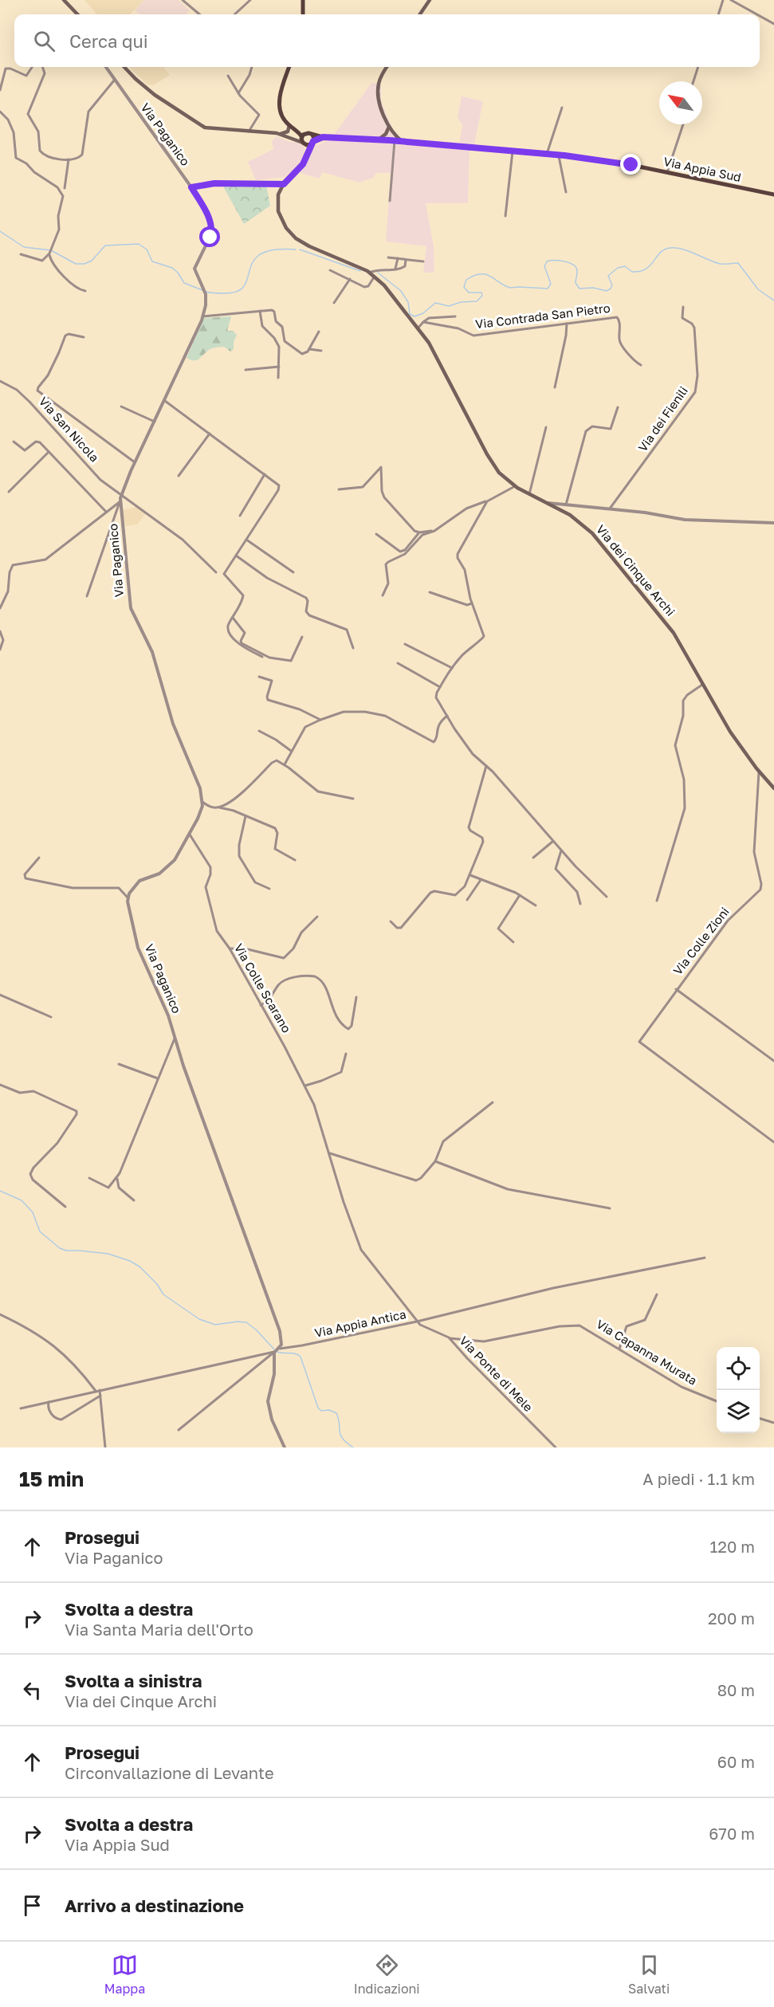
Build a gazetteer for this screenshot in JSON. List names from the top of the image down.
{
  "streets": {
    "main road": ["Via Appia Sud", "Via dei Cinque Archi"],
    "street": [
      "Via Paganico",
      "Via Contrada San Pietro",
      "Via dei Fienili",
      "Via San Nicola",
      "Via Colle Zioni",
      "Via Colle Scarano",
      "Via Appia Antica",
      "Via Capanna Murata",
      "Via Ponte di Mele"
    ]
  },
  "crossings": [
    ["Via Paganico", "Via San Nicola"],
    ["Via Paganico", "Via Appia Antica"],
    ["Via dei Cinque Archi", "Via Colle Zioni"],
    ["Via Colle Scarano", "Via Appia Antica"],
    ["Via Colle Scarano", "Via Ponte di Mele"],
    ["Via Appia Antica", "Via Ponte di Mele"],
    ["Via Capanna Murata", "Via Ponte di Mele"]
  ],
  "north": "top left",
  "page": {
    "search": "Cerca qui",
    "heading": ["15 min", "A piedi · 1.1 km"],
    "list": [
      ["Prosegui", "Via Paganico", "120 m"],
      ["Svolta a destra", "Via Santa Maria dell'Orto", "200 m"],
      ["Svolta a sinistra", "Via dei Cinque Archi", "80 m"],
      ["Prosegui", "Circonvallazione di Levante", "60 m"],
      ["Svolta a destra", "Via Appia Sud", "670 m"],
      "Arrivo a destinazione"
    ],
    "nav": ["Mappa", "Indicazioni", "Salvati"]
  }
}
